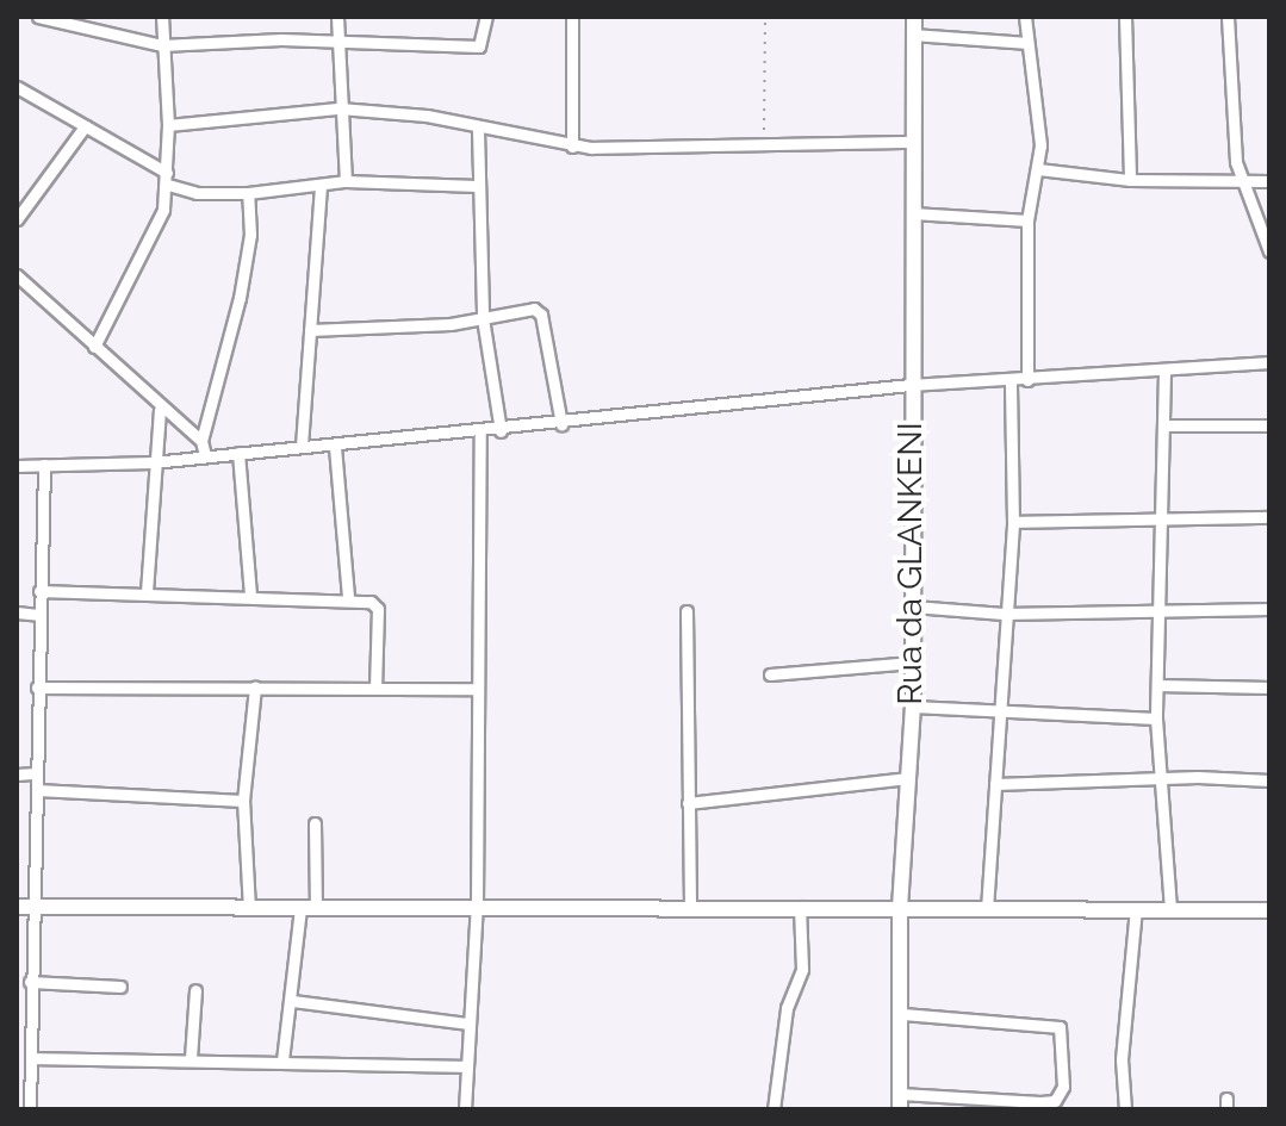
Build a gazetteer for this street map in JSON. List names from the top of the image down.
{
  "streets": {
    "street": ["Rua da GLANKENI"]
  }
}
